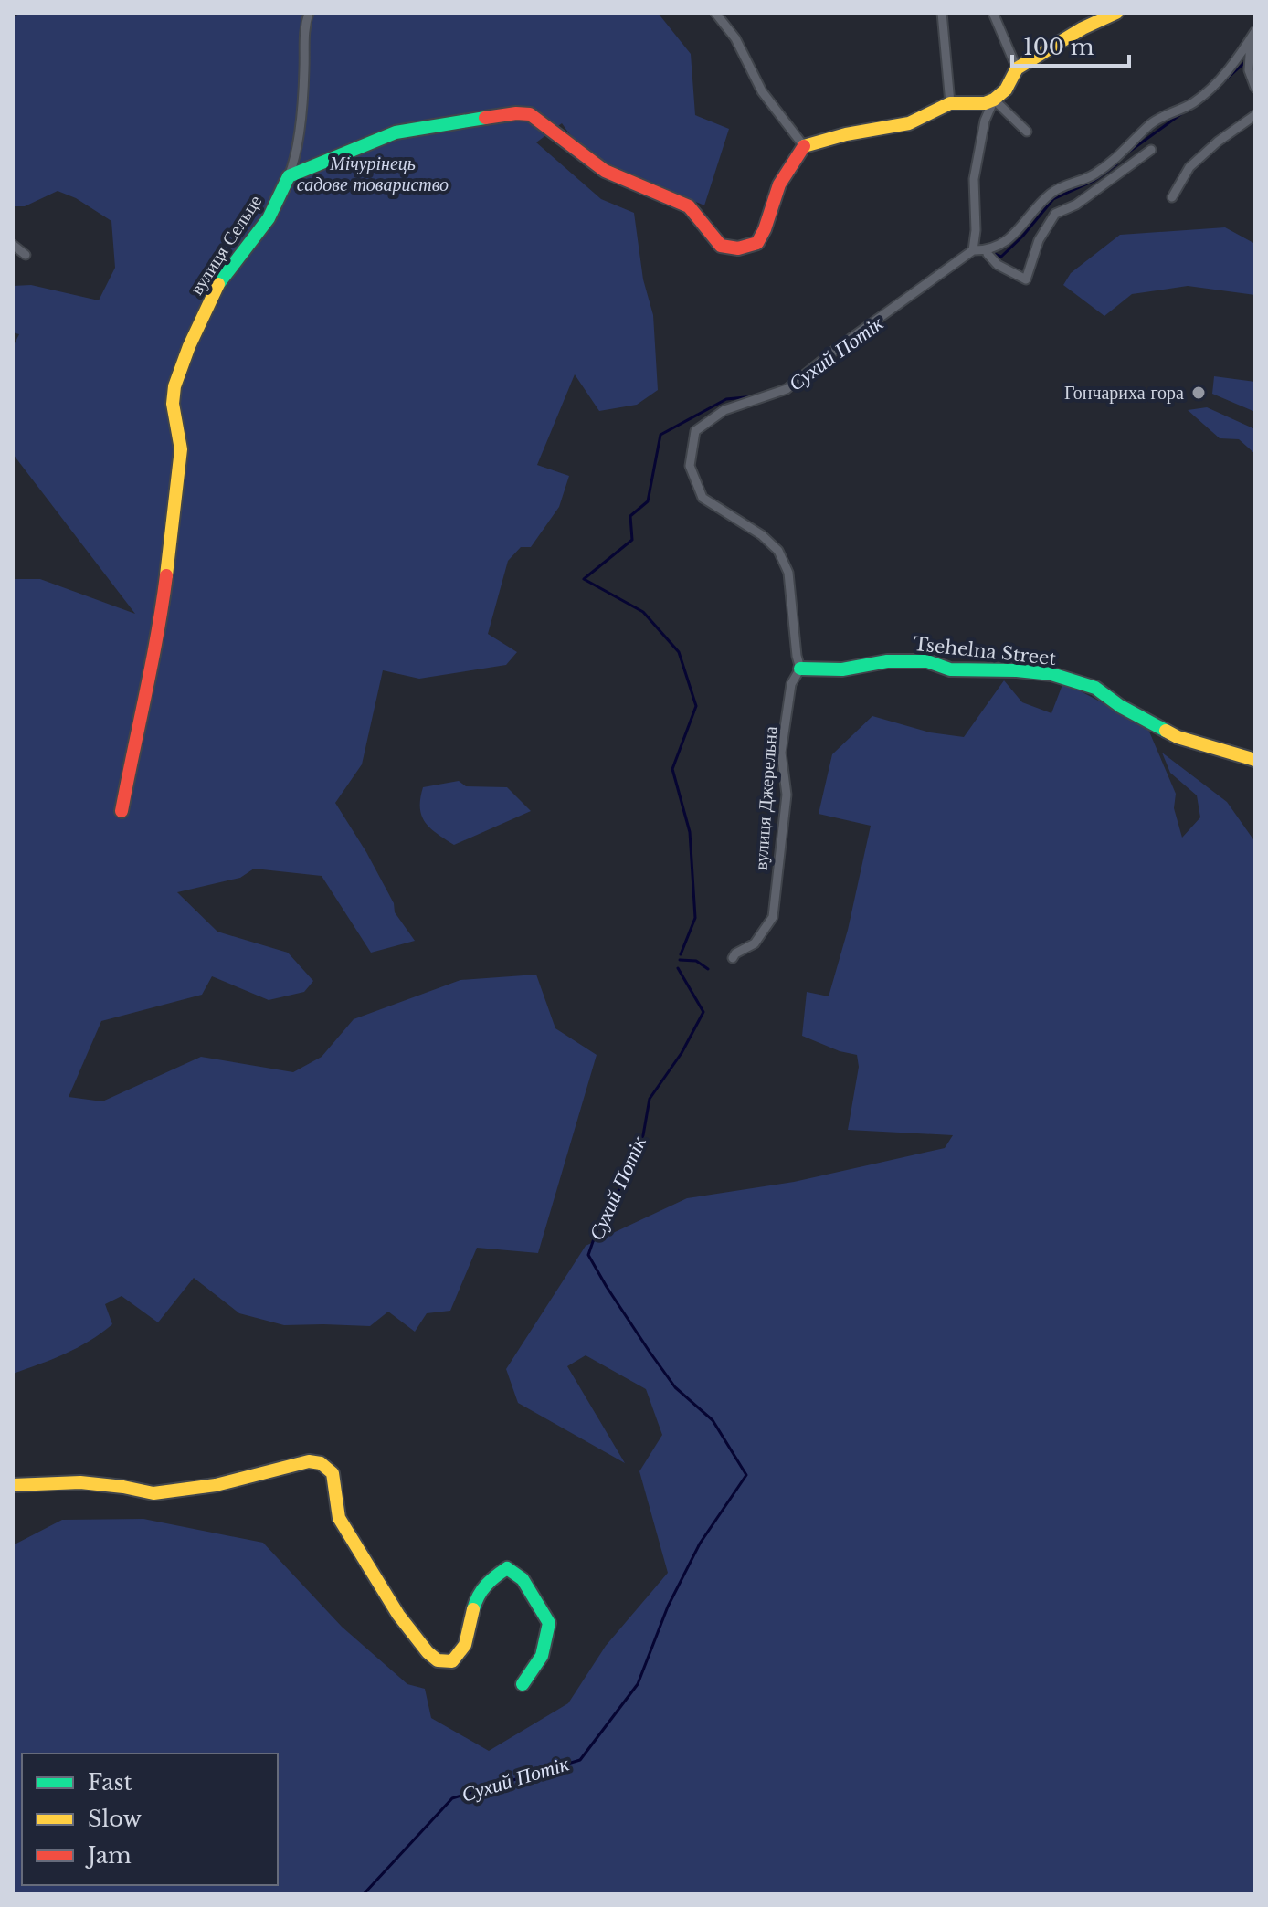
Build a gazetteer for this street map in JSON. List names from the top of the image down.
{
  "streets": {
    "street": ["вулиця Сельце", "Tsehelna Street", "вулиця Джерельна"]
  },
  "crossings": [
    ["Tsehelna Street", "вулиця Джерельна"]
  ],
  "water": ["Сухий Потік"],
  "parks": ["Мічурінець садове товариство"],
  "places": ["Гончариха гора"],
  "legend": ["Fast", "Slow", "Jam"],
  "scale_bar": "100 m"
}
